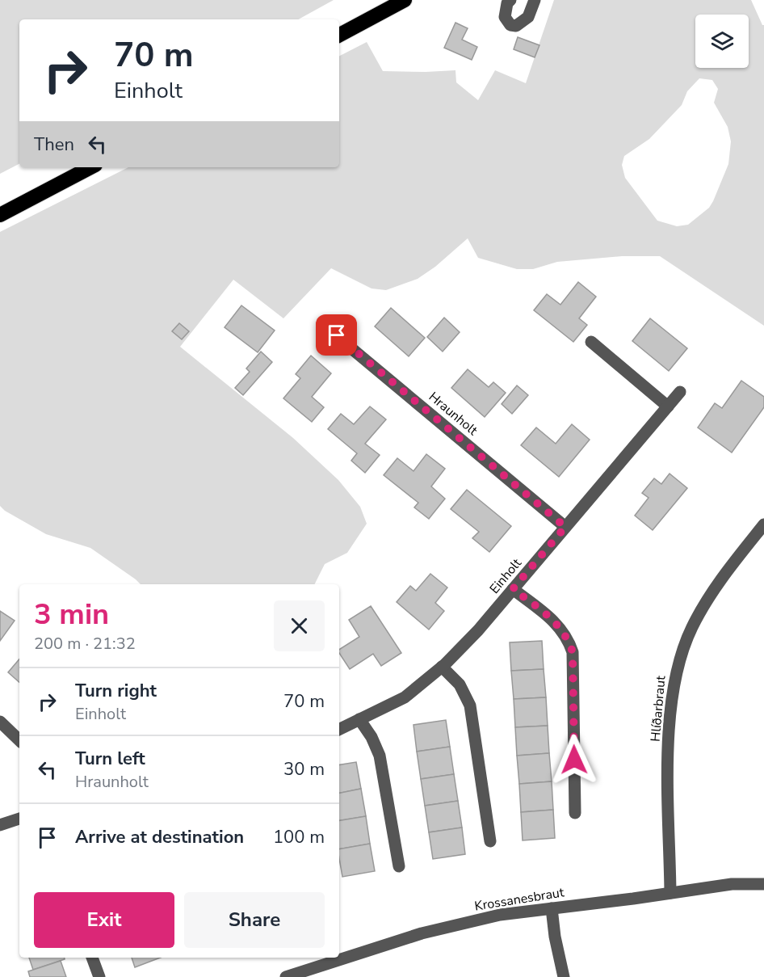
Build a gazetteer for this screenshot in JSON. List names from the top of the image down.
{
  "streets": {
    "street": [
      "Hraunholt",
      "Einholt",
      "Hlíðarbraut",
      "Krossanesbraut"
    ]
  },
  "crossings": [
    ["Hraunholt", "Einholt"],
    ["Hlíðarbraut", "Krossanesbraut"]
  ],
  "page": {
    "turn": ["70 m", "Einholt"],
    "then": "Then",
    "heading": ["3 min", "200 m · 21:32"],
    "list": [
      {
        "name": "Turn right",
        "note": "Einholt",
        "value": "70 m"
      },
      {
        "name": "Turn left",
        "note": "Hraunholt",
        "value": "30 m"
      },
      {
        "name": "Arrive at destination",
        "value": "100 m"
      }
    ],
    "buttons": ["Exit", "Share"]
  }
}
